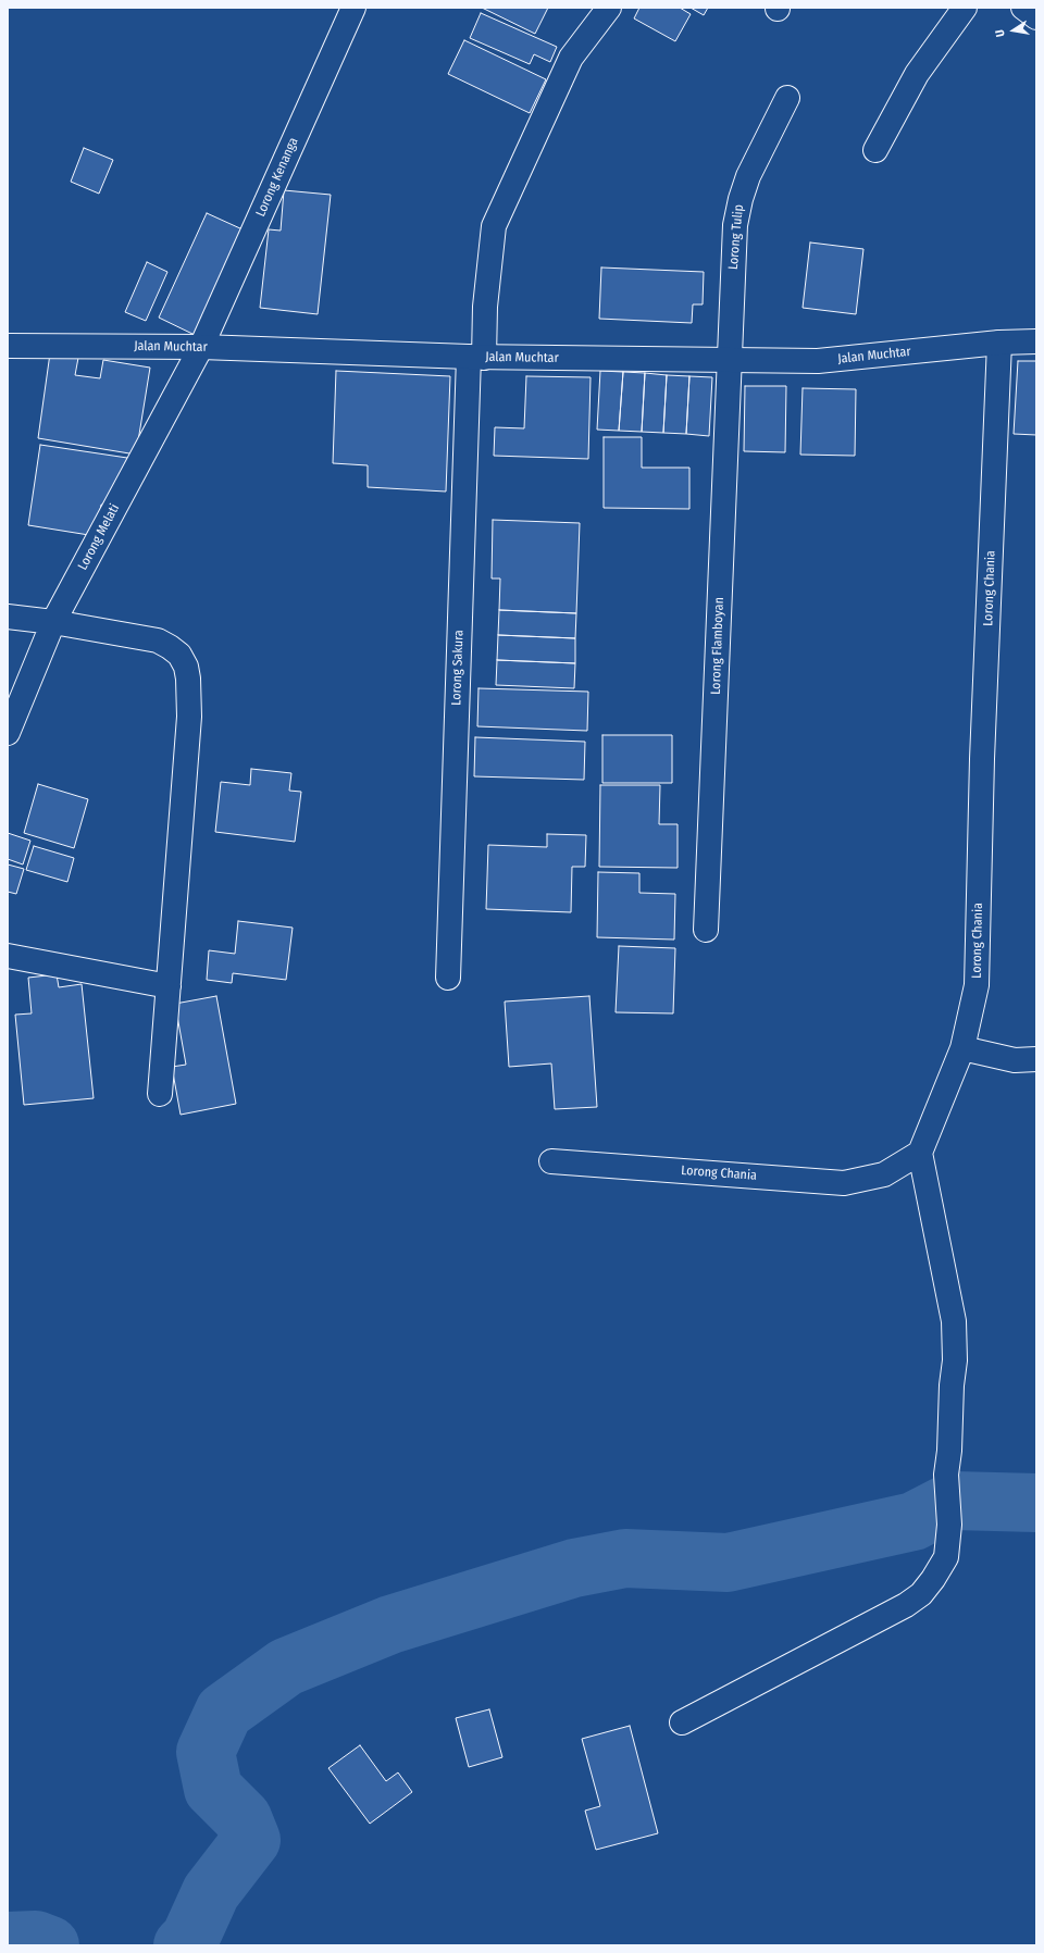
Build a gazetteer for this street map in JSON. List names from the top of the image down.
{
  "streets": {
    "street": [
      "Lorong Kenanga",
      "Lorong Tulip",
      "Jalan Muchtar",
      "Lorong Melati",
      "Lorong Chania",
      "Lorong Flamboyan",
      "Lorong Sakura"
    ]
  },
  "crossings": [
    ["Lorong Kenanga", "Jalan Muchtar"],
    ["Lorong Kenanga", "Lorong Melati"],
    ["Lorong Tulip", "Jalan Muchtar"],
    ["Lorong Tulip", "Lorong Flamboyan"],
    ["Jalan Muchtar", "Lorong Melati"],
    ["Jalan Muchtar", "Lorong Chania"],
    ["Jalan Muchtar", "Lorong Flamboyan"],
    ["Jalan Muchtar", "Lorong Sakura"]
  ],
  "north": "left"
}
